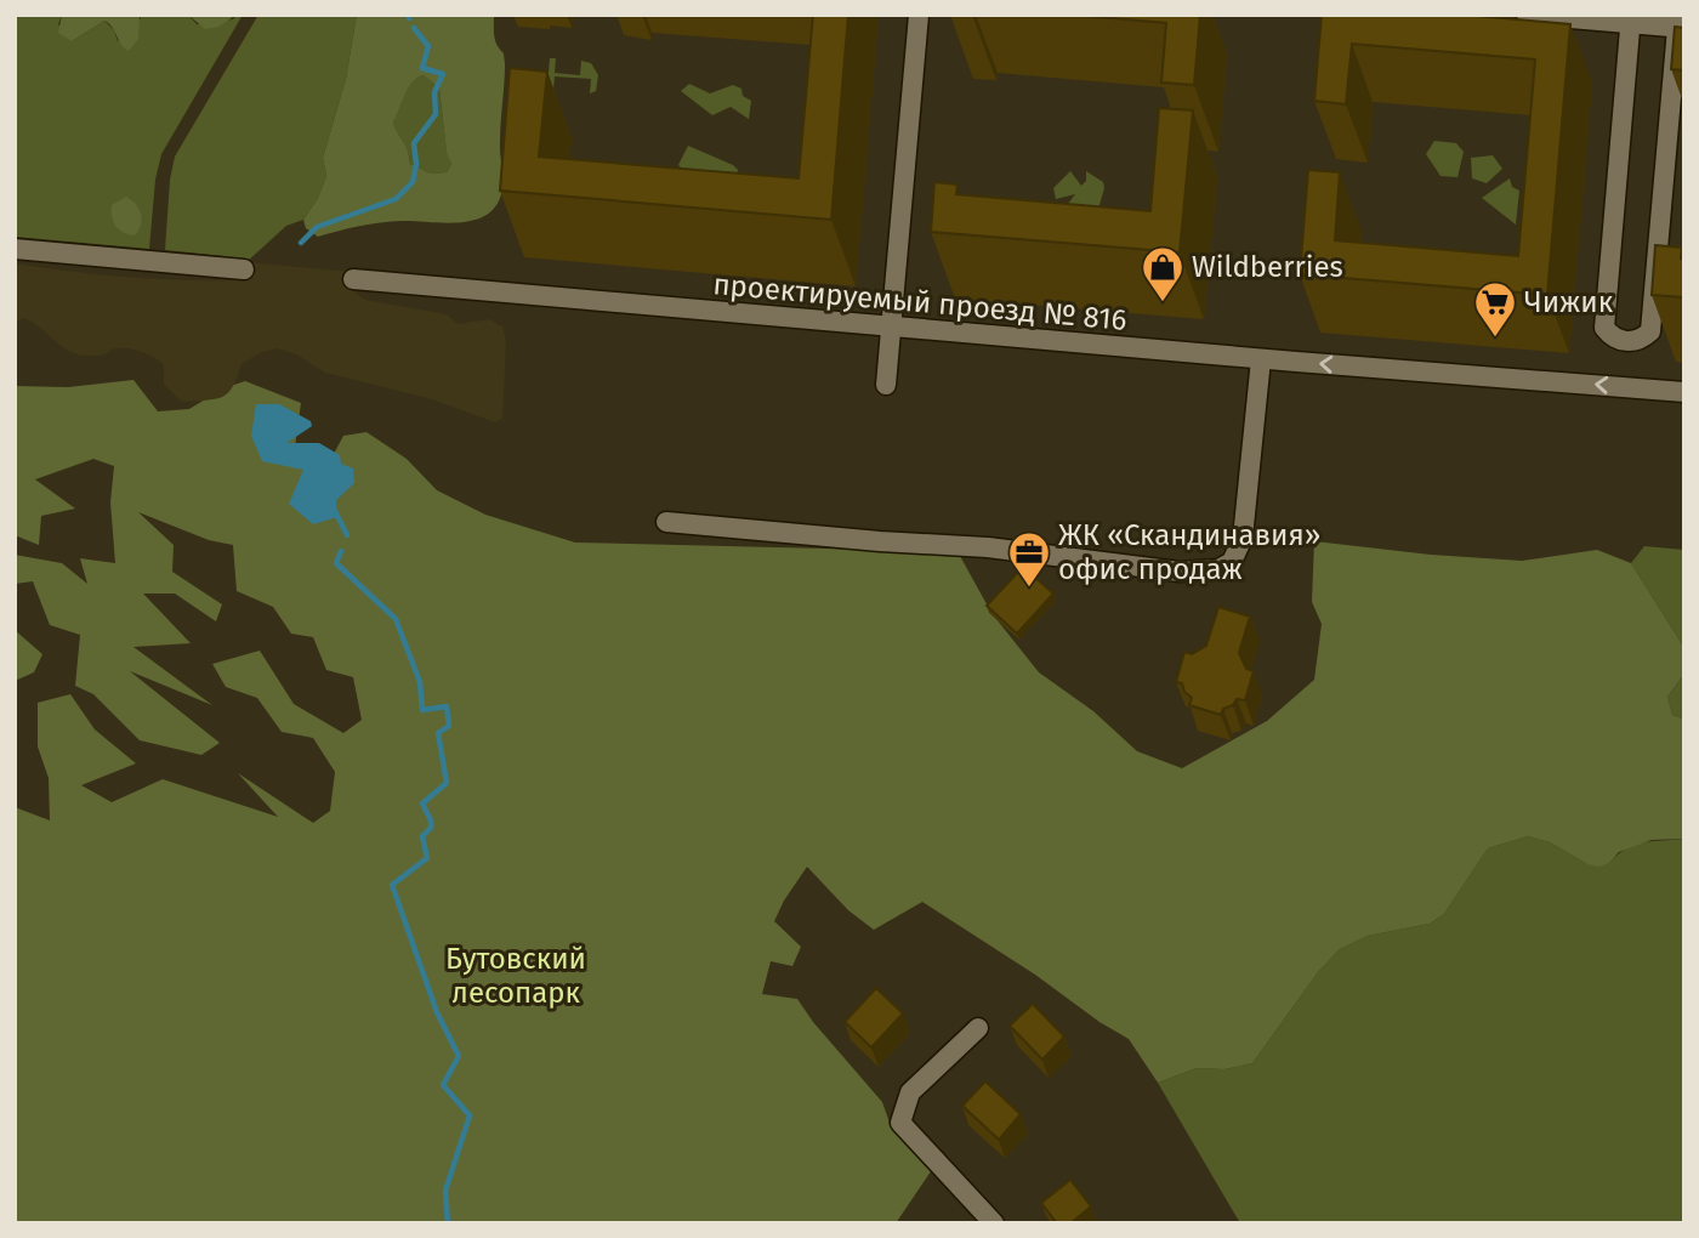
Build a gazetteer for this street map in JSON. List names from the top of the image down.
{
  "streets": {
    "street": ["проектируемый проезд № 816"]
  },
  "parks": ["Бутовский лесопарк"],
  "places": {
    "shop": ["Wildberries"],
    "supermarket": ["Чижик"],
    "office": ["ЖК «Скандинавия» офис продаж"]
  }
}
